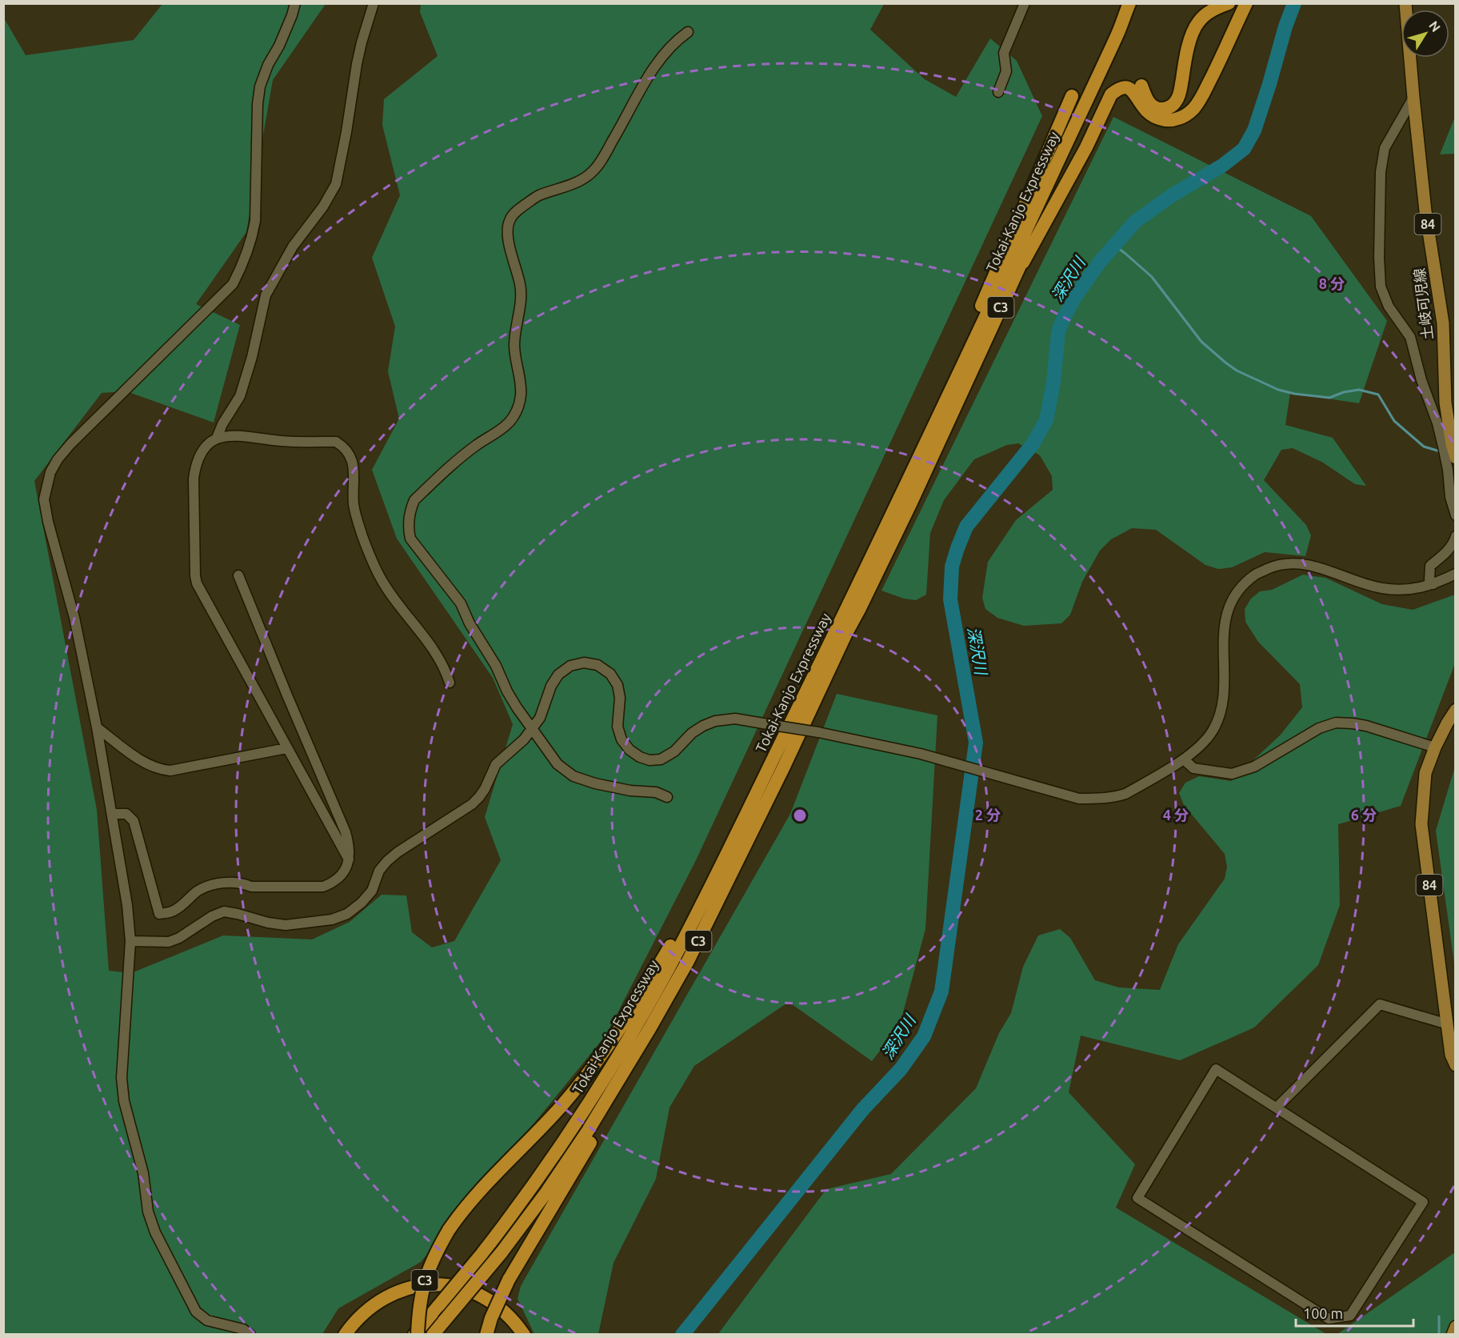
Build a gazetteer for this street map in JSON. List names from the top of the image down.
{
  "streets": {
    "highway": ["Tokai-Kanjo Expressway", "C3"],
    "main road": ["84", "土岐可児線"]
  },
  "crossings": [
    ["Tokai-Kanjo Expressway", "C3"]
  ],
  "water": ["深沢川"],
  "scale_bar": "100 m",
  "north": "top right",
  "rings": [
    "8 分",
    "2 分",
    "4 分",
    "6 分"
  ]
}
